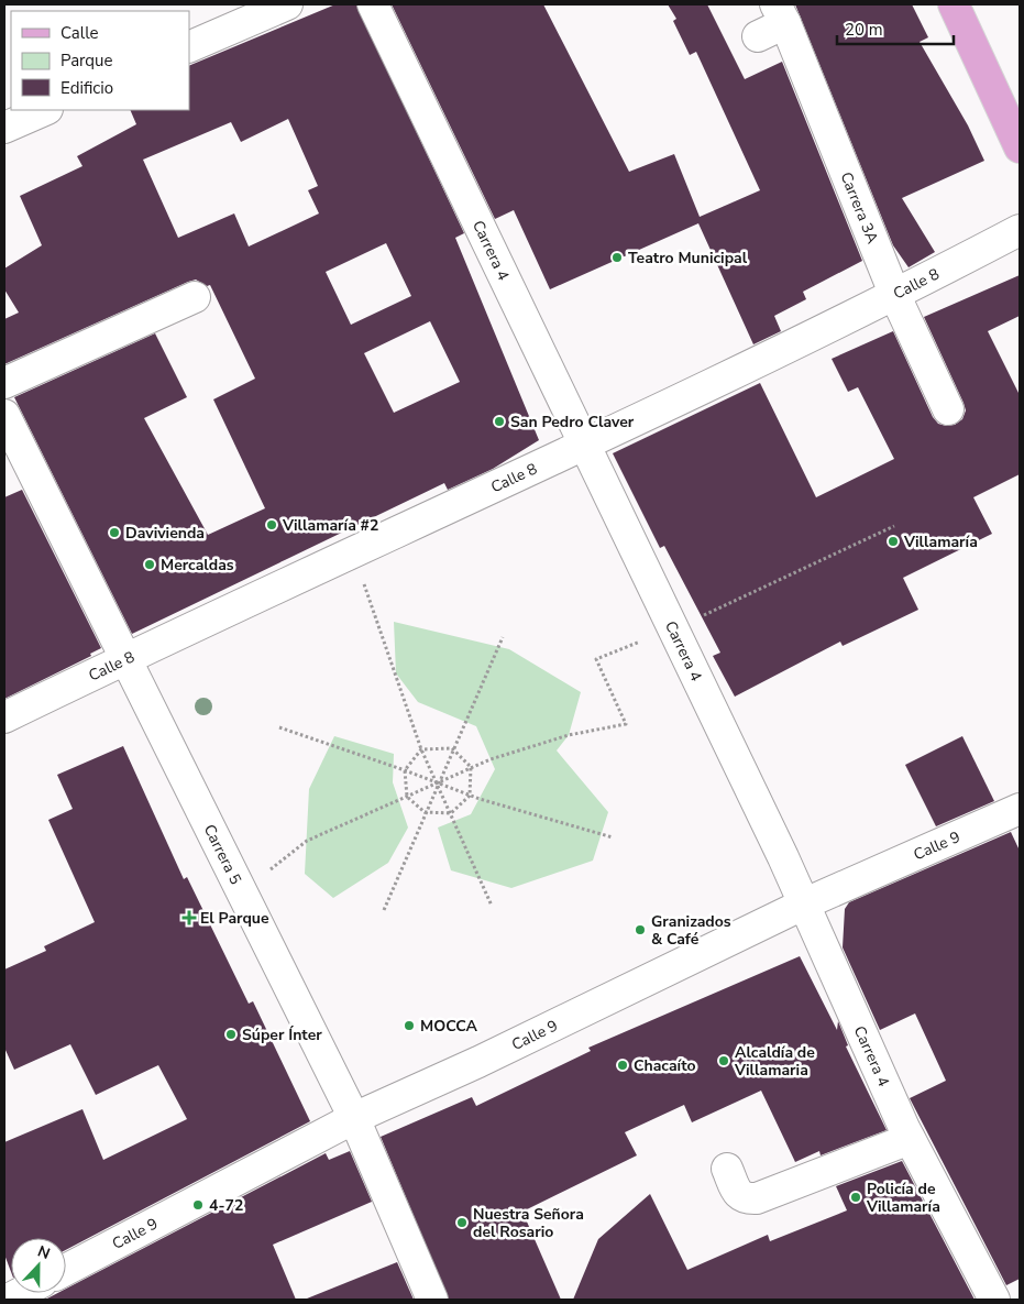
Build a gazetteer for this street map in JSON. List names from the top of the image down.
{
  "streets": {
    "street": [
      "Carrera 3A",
      "Carrera 4",
      "Calle 8",
      "Calle 9",
      "Carrera 5"
    ]
  },
  "crossings": [
    ["Carrera 3A", "Calle 8"],
    ["Carrera 4", "Calle 8"],
    ["Carrera 4", "Calle 9"],
    ["Calle 8", "Carrera 5"],
    ["Calle 9", "Carrera 5"]
  ],
  "places": {
    "other": [
      "Teatro Municipal",
      "San Pedro Claver",
      "Villamaría #2",
      "Davivienda",
      "Villamaría",
      "Mercaldas",
      "Granizados & Café",
      "MOCCA",
      "Súper Ínter",
      "Alcaldía de Villamaria",
      "Chacaíto",
      "Policía de Villamaría",
      "4-72",
      "Nuestra Señora del Rosario"
    ],
    "health": ["El Parque"]
  },
  "legend": ["Calle", "Parque", "Edificio"],
  "scale_bar": "20 m",
  "north": "top"
}
